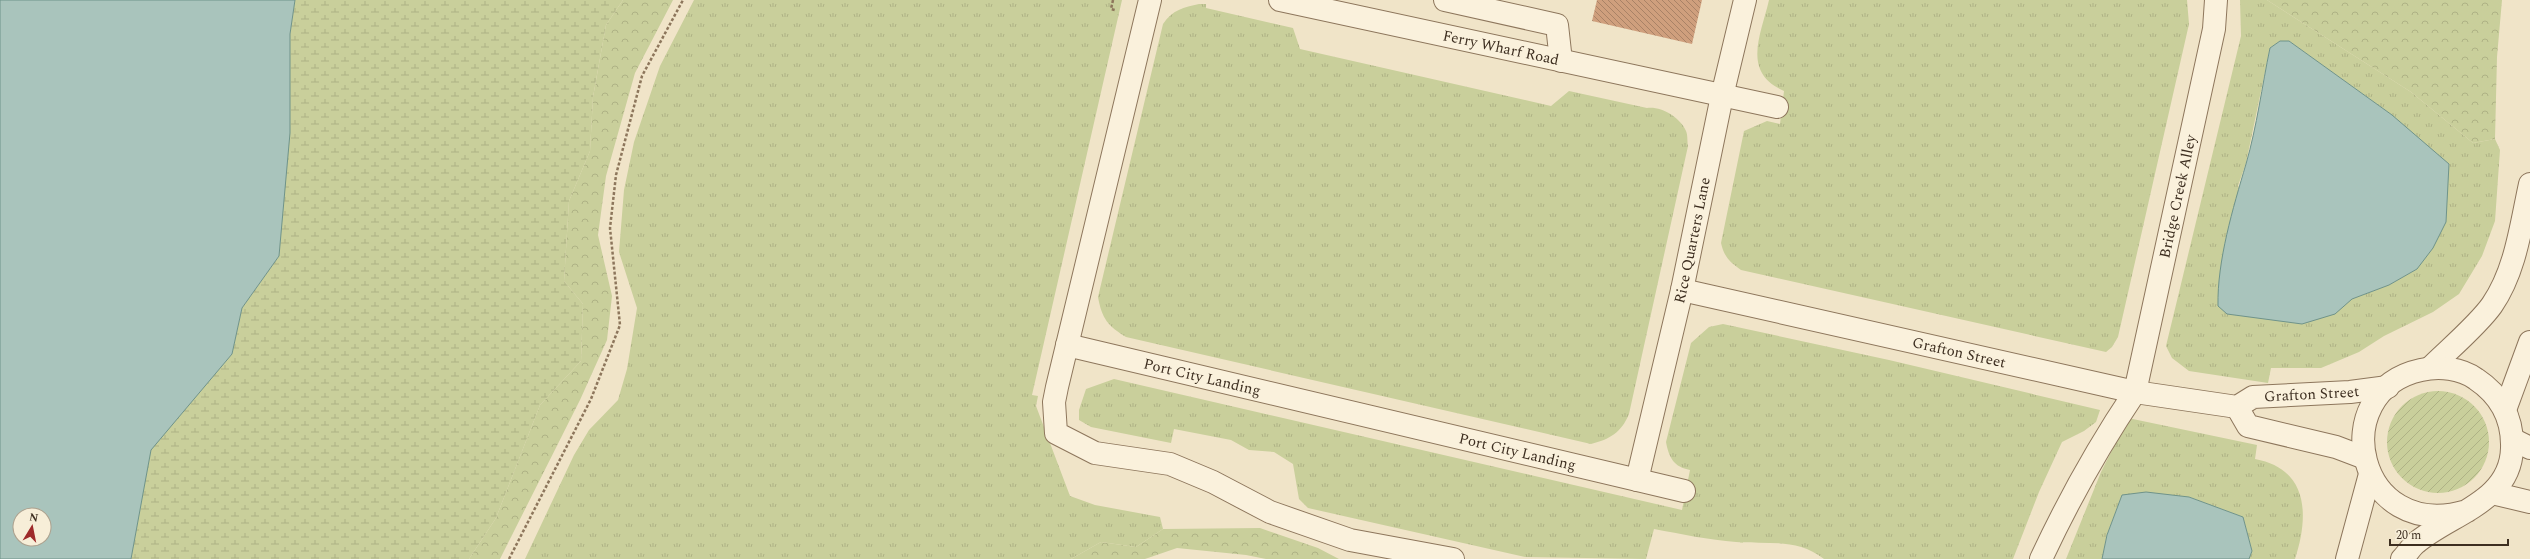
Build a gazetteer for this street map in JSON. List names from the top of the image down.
{
  "streets": {
    "street": [
      "Ferry Wharf Road",
      "Bridge Creek Alley",
      "Rice Quarters Lane",
      "Grafton Street",
      "Port City Landing"
    ]
  },
  "crossings": [
    ["Ferry Wharf Road", "Rice Quarters Lane"],
    ["Bridge Creek Alley", "Grafton Street"],
    ["Rice Quarters Lane", "Grafton Street"],
    ["Rice Quarters Lane", "Port City Landing"]
  ],
  "scale_bar": "20 m",
  "north": "top"
}
